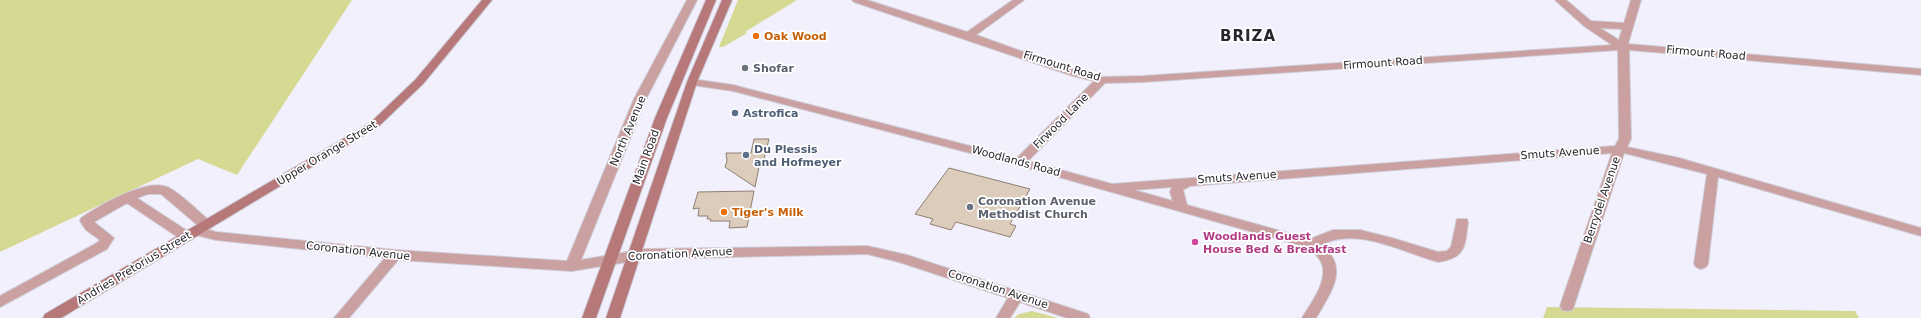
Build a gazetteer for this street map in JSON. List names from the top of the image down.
{
  "streets": {
    "main road": ["Upper Orange Street", "Main Road", "Andries Pretorius Street"],
    "street": [
      "Firmount Road",
      "Firwood Lane",
      "North Avenue",
      "Smuts Avenue",
      "Woodlands Road",
      "Berrydel Avenue",
      "Coronation Avenue"
    ]
  },
  "crossings": [
    ["Firmount Road", "Firwood Lane"],
    ["Firmount Road", "Berrydel Avenue"],
    ["Firwood Lane", "Woodlands Road"],
    ["North Avenue", "Coronation Avenue"],
    ["Upper Orange Street", "Coronation Avenue"],
    ["Upper Orange Street", "Andries Pretorius Street"],
    ["Smuts Avenue", "Woodlands Road"],
    ["Smuts Avenue", "Berrydel Avenue"],
    ["Main Road", "Woodlands Road"],
    ["Main Road", "Coronation Avenue"],
    ["Coronation Avenue", "Andries Pretorius Street"]
  ],
  "districts": ["BRIZA"],
  "places": [
    "Oak Wood",
    "Shofar",
    "Astrofica",
    "Du Plessis and Hofmeyer",
    "Coronation Avenue Methodist Church",
    "Tiger's Milk",
    "Woodlands Guest House Bed & Breakfast"
  ]
}
